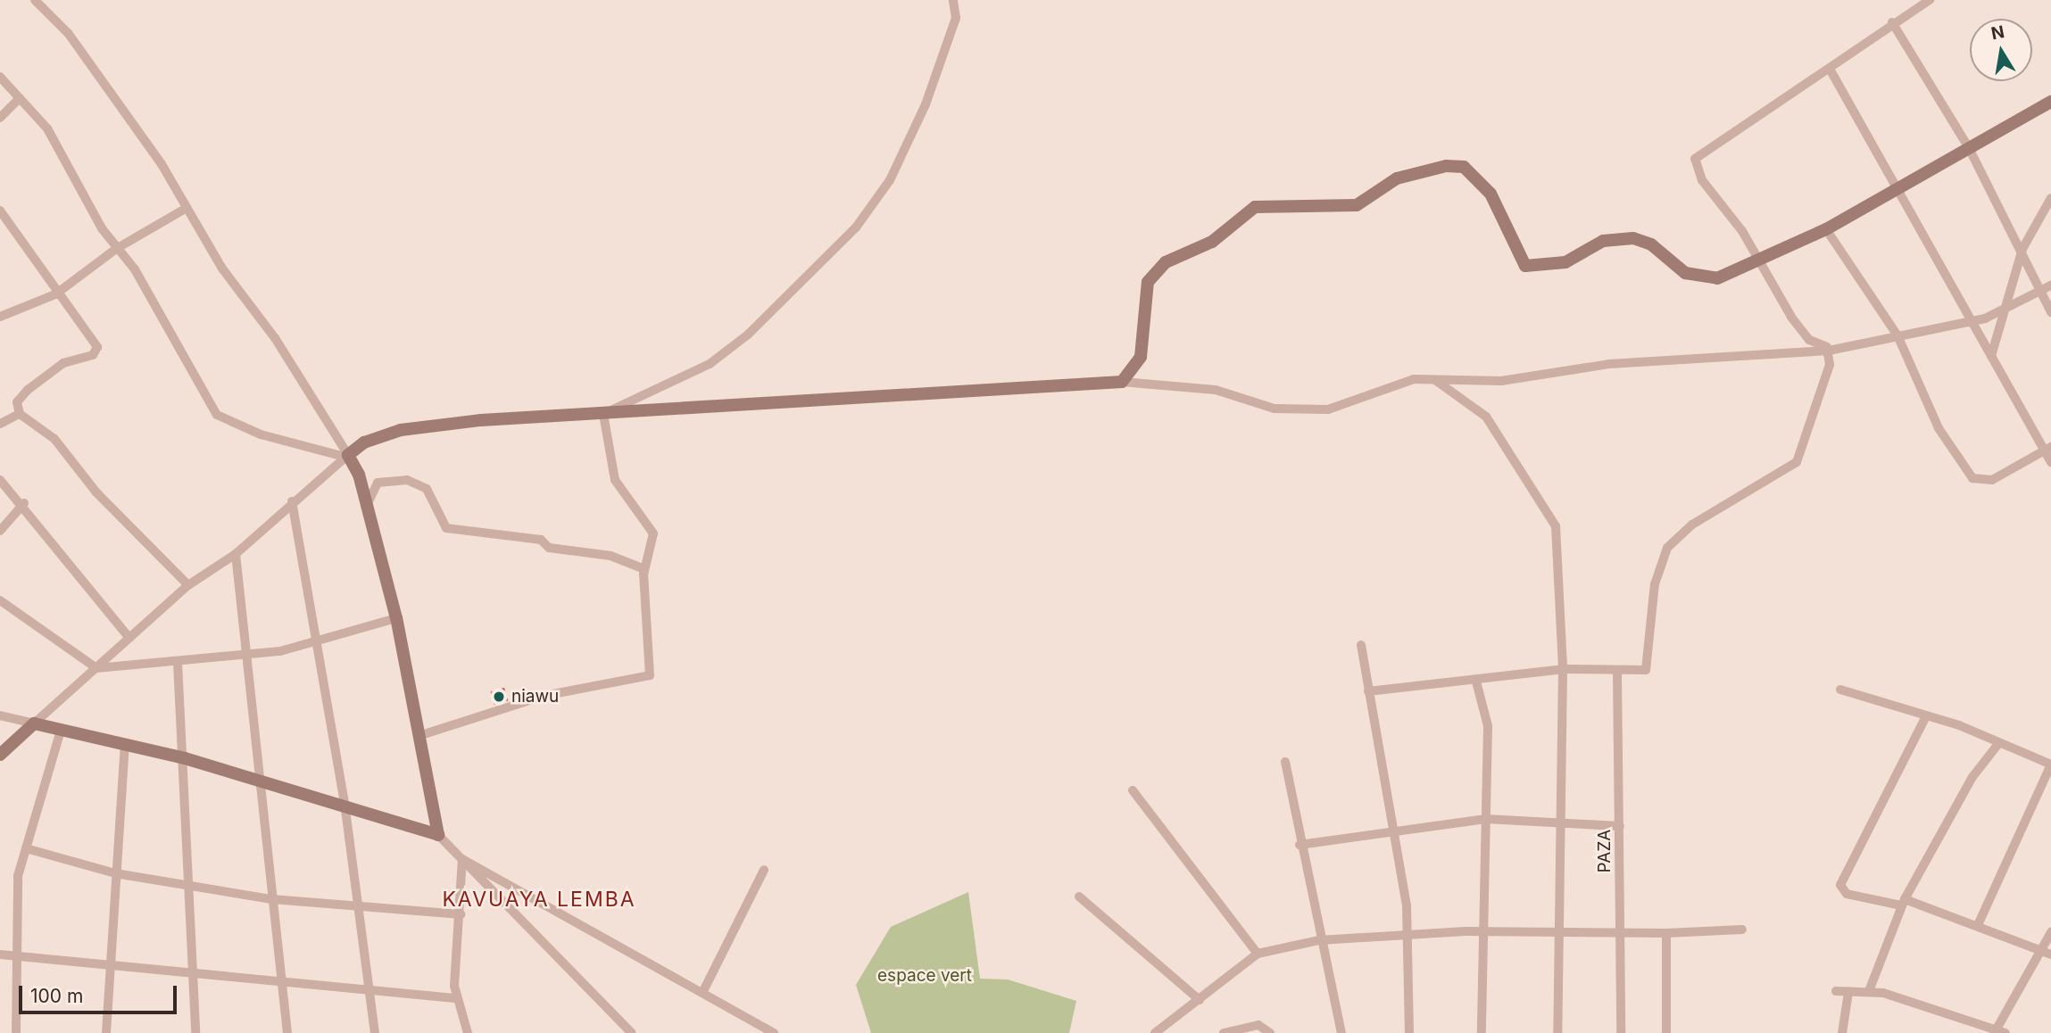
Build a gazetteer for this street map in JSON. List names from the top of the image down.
{
  "streets": {
    "street": ["PAZA"]
  },
  "districts": ["KAVUAYA LEMBA"],
  "parks": ["espace vert"],
  "places": ["niawu"],
  "scale_bar": "100 m",
  "north": "top"
}
